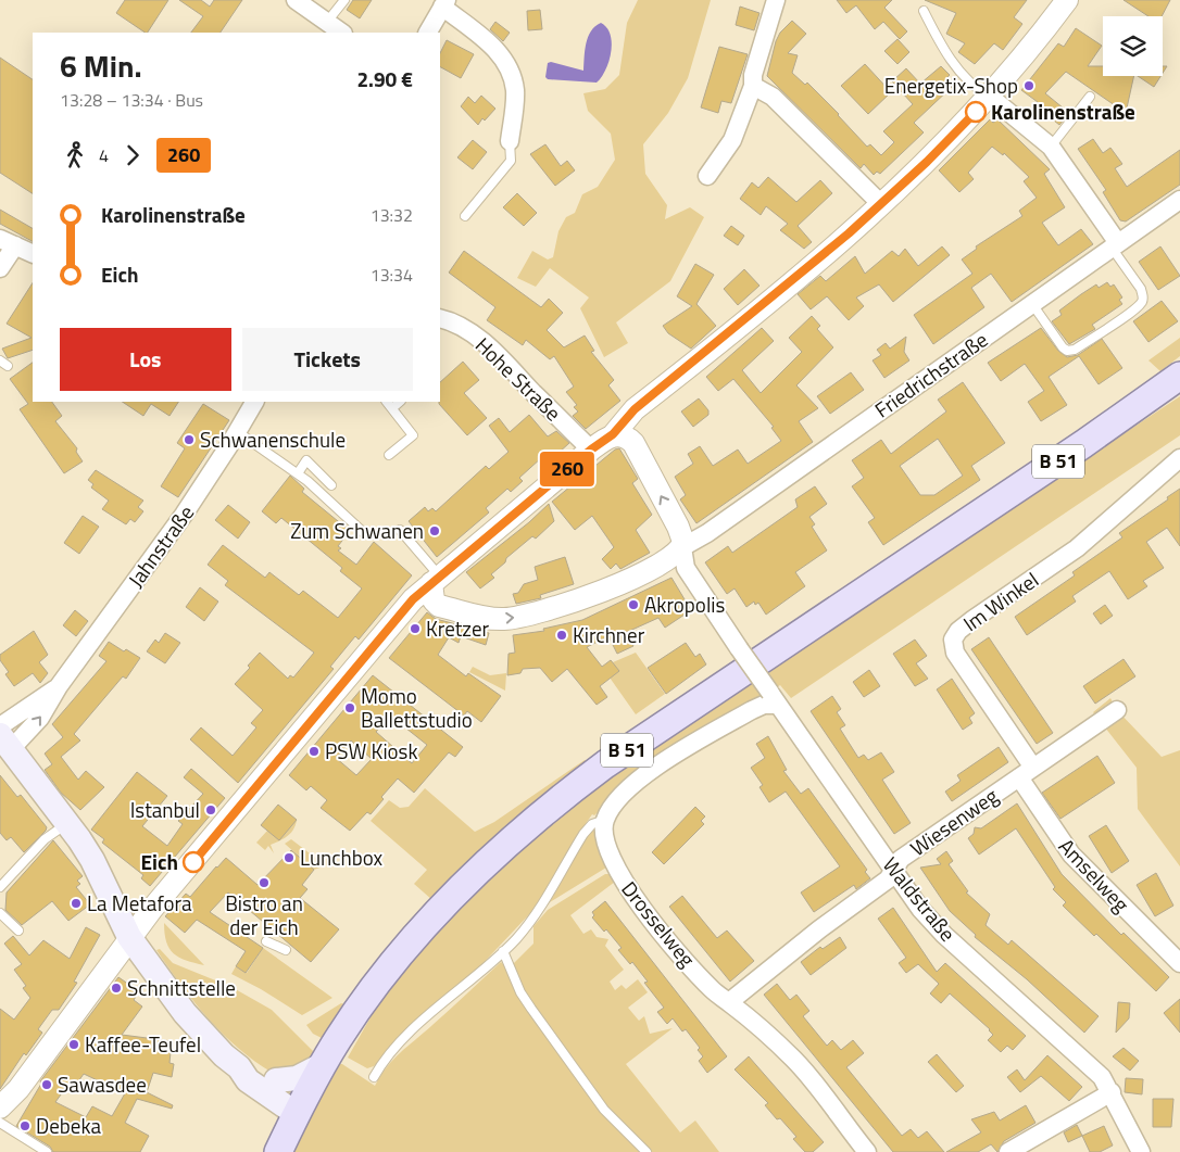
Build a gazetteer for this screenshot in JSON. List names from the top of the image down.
{
  "streets": {
    "main road": ["B 51"],
    "street": [
      "Friedrichstraße",
      "Hohe Straße",
      "Jahnstraße",
      "Im Winkel",
      "Wiesenweg",
      "Amselweg",
      "Waldstraße",
      "Drosselweg"
    ]
  },
  "crossings": [
    ["Friedrichstraße", "Waldstraße"],
    ["Im Winkel", "Wiesenweg"],
    ["Im Winkel", "Amselweg"],
    ["Wiesenweg", "Amselweg"],
    ["Wiesenweg", "Waldstraße"]
  ],
  "places": [
    "Energetix-Shop",
    "Karolinenstraße",
    "Schwanenschule",
    "Zum Schwanen",
    "Akropolis",
    "Kretzer",
    "Kirchner",
    "Momo Ballettstudio",
    "PSW Kiosk",
    "Istanbul",
    "Lunchbox",
    "Eich",
    "Bistro an der Eich",
    "La Metafora",
    "Schnittstelle",
    "Kaffee-Teufel",
    "Sawasdee",
    "Debeka"
  ],
  "lines": ["bus line 260"],
  "page": {
    "on_map": "260",
    "heading": ["6 Min.", "13:28 – 13:34 · Bus", "2.90 €"],
    "legs": ["4", "260"],
    "list": [
      {
        "name": "Karolinenstraße",
        "value": "13:32"
      },
      {
        "name": "Eich",
        "value": "13:34"
      }
    ],
    "buttons": ["Los", "Tickets"]
  }
}
